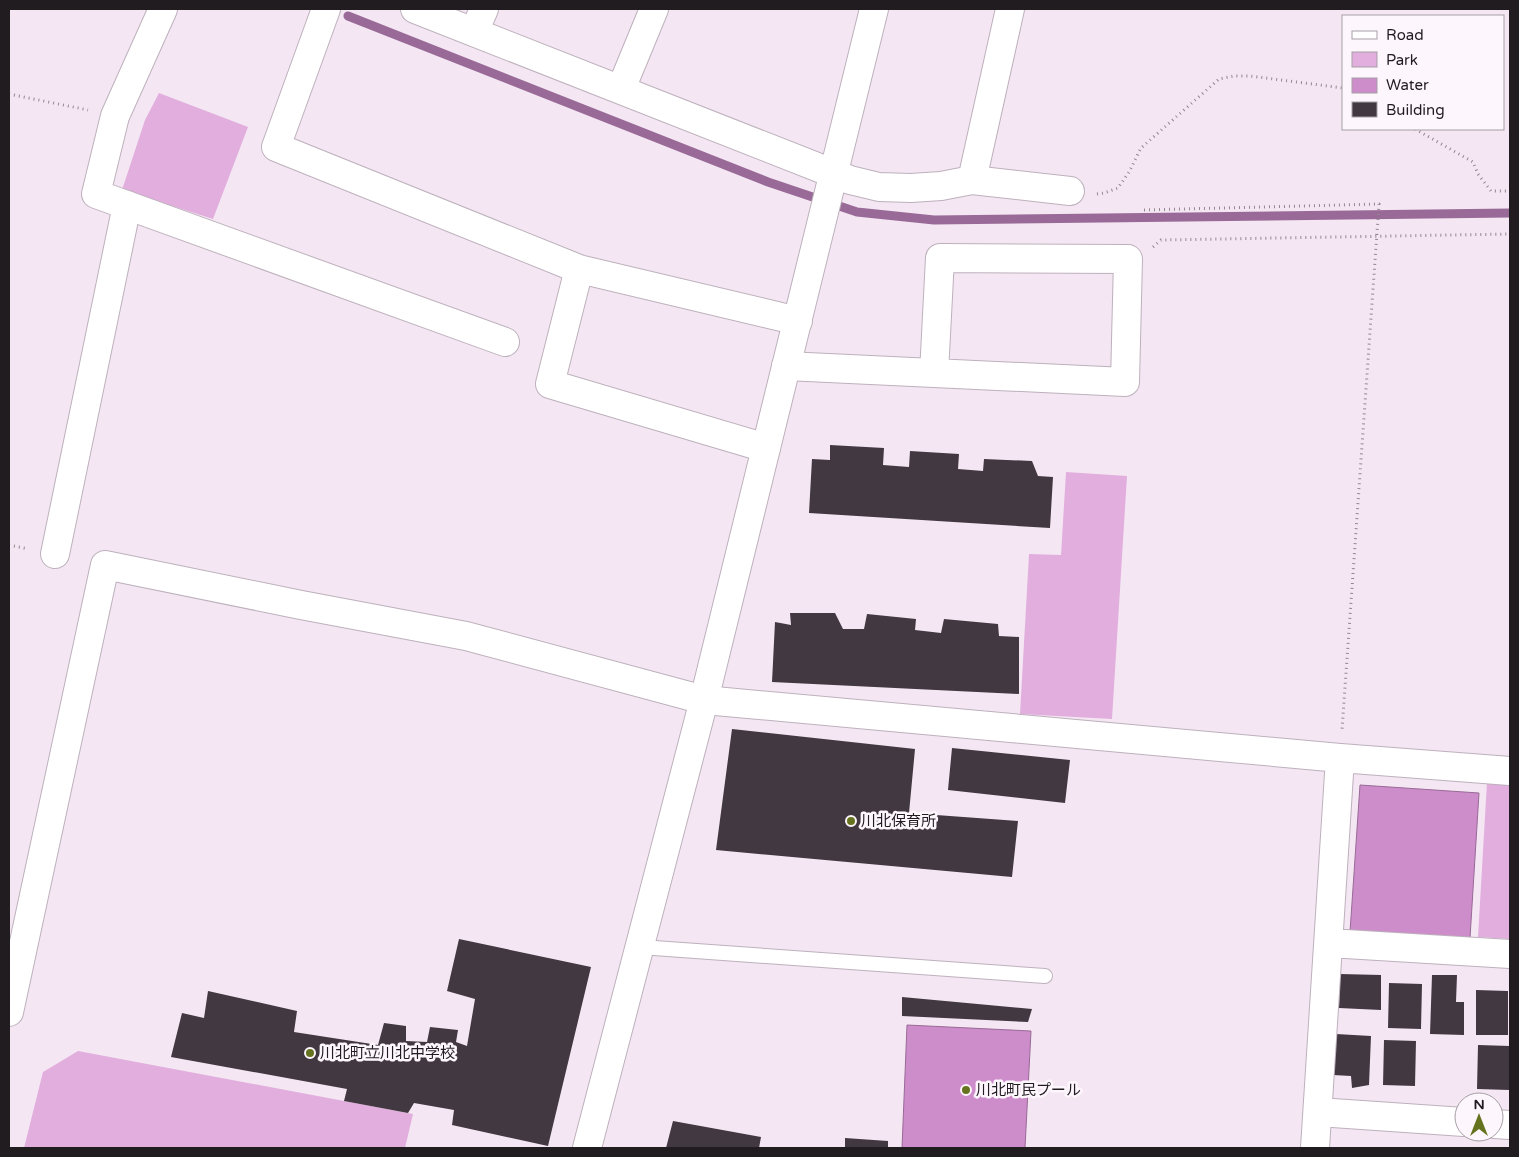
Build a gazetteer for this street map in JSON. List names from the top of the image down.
{
  "places": ["川北保育所", "川北町立川北中学校", "川北町民プール"],
  "legend": [
    "Road",
    "Park",
    "Water",
    "Building"
  ],
  "north": "top"
}
